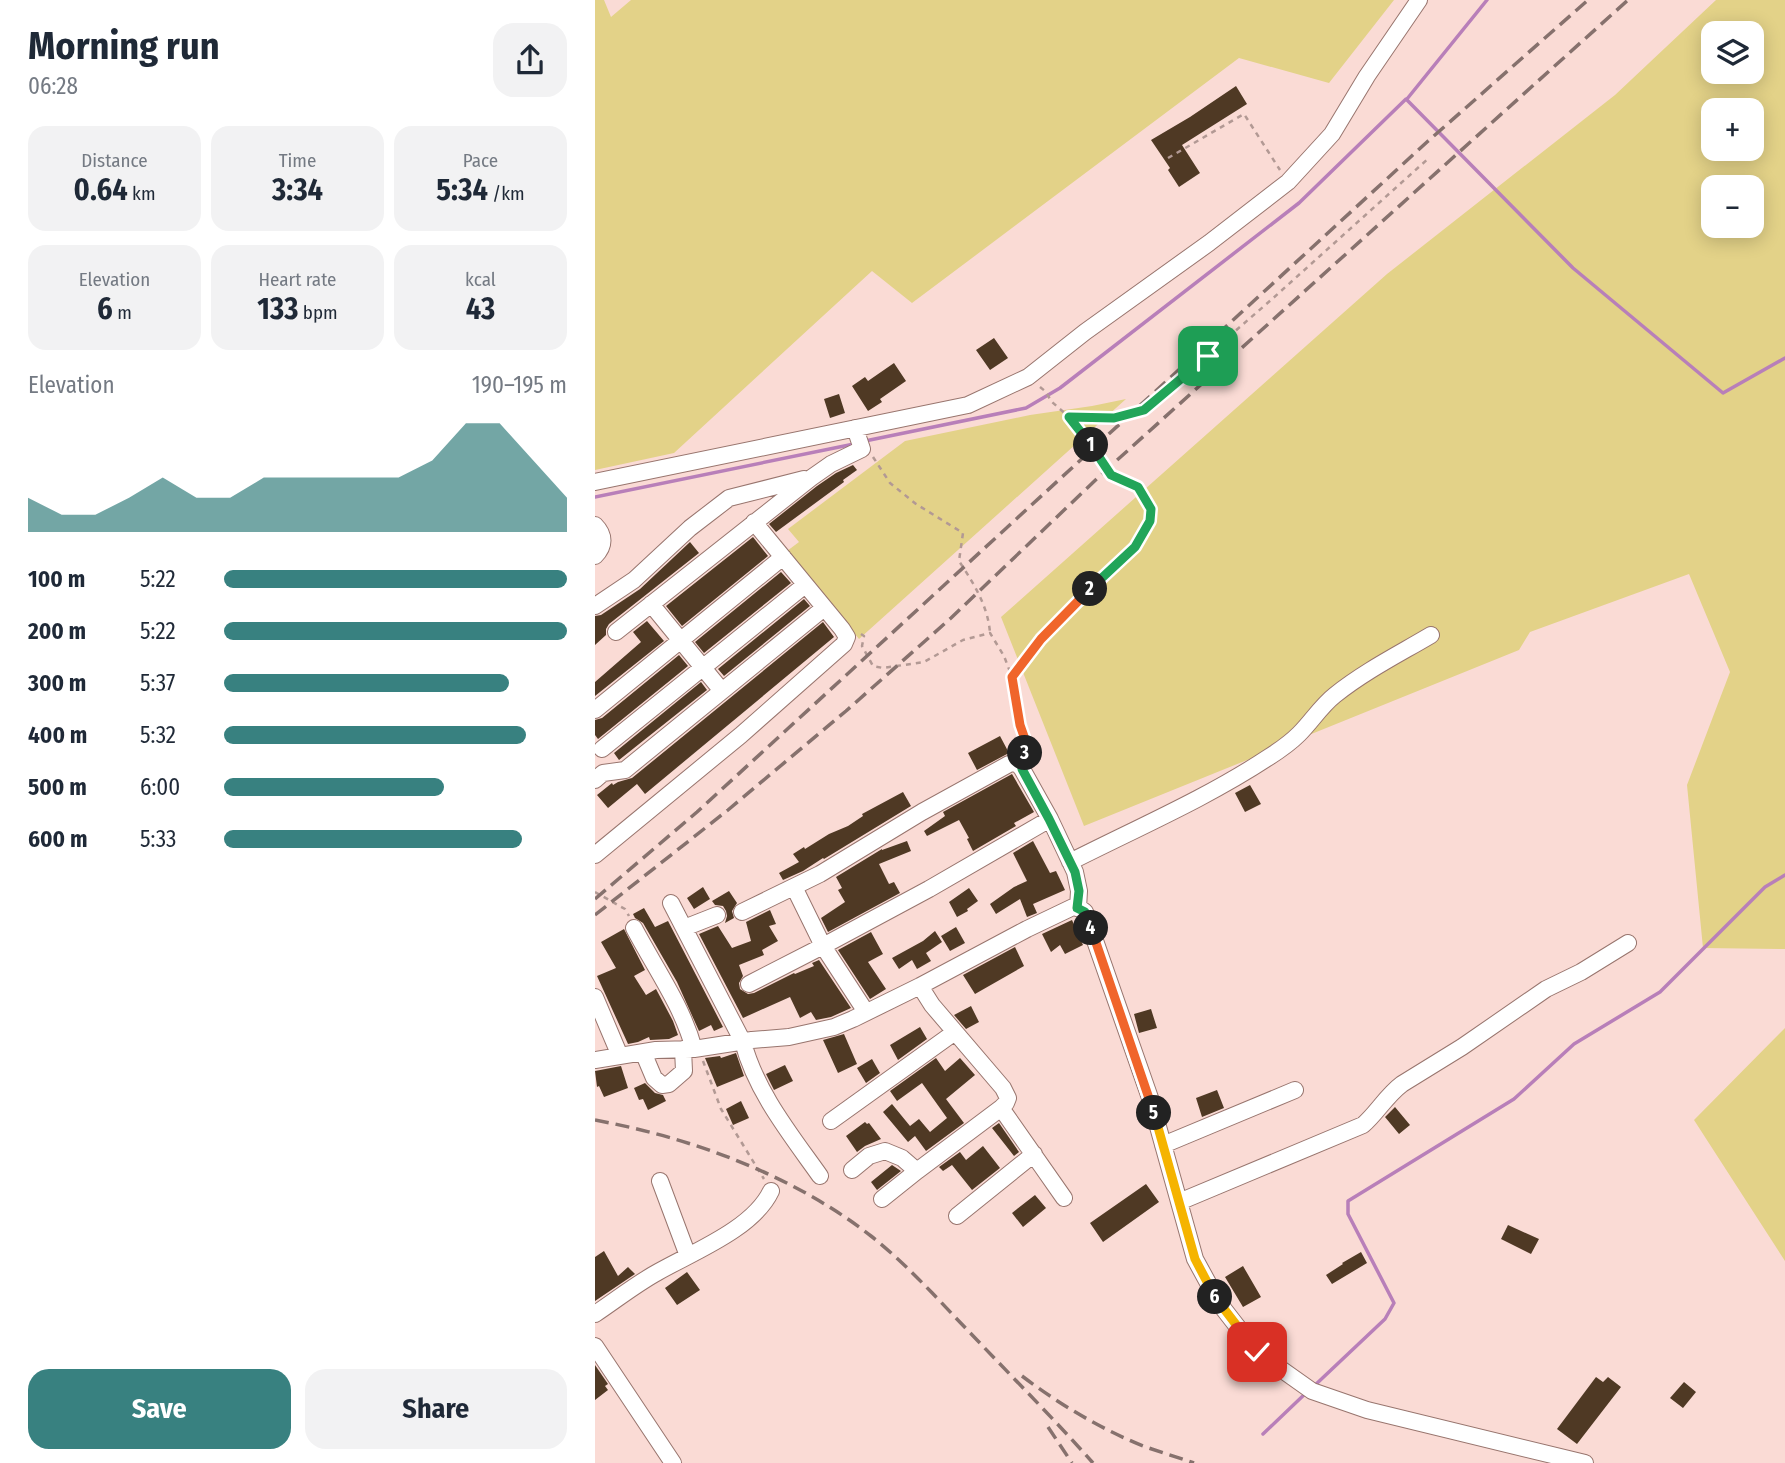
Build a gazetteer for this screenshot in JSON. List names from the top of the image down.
{
  "page": {
    "heading": ["Morning run", "06:28"],
    "map_buttons": ["+", "−"],
    "stats": [
      ["Distance", "0.64 km"],
      ["Time", "3:34"],
      ["Pace", "5:34 /km"],
      ["Elevation", "6 m"],
      ["Heart rate", "133 bpm"],
      ["kcal", "43"]
    ],
    "chart": ["Elevation", "190–195 m"],
    "pins": [
      "1",
      "2",
      "3",
      "4",
      "5",
      "6"
    ],
    "list": [
      {
        "name": "100 m",
        "note": "5:22"
      },
      {
        "name": "200 m",
        "note": "5:22"
      },
      {
        "name": "300 m",
        "note": "5:37"
      },
      {
        "name": "400 m",
        "note": "5:32"
      },
      {
        "name": "500 m",
        "note": "6:00"
      },
      {
        "name": "600 m",
        "note": "5:33"
      }
    ],
    "buttons": ["Save", "Share"]
  }
}
